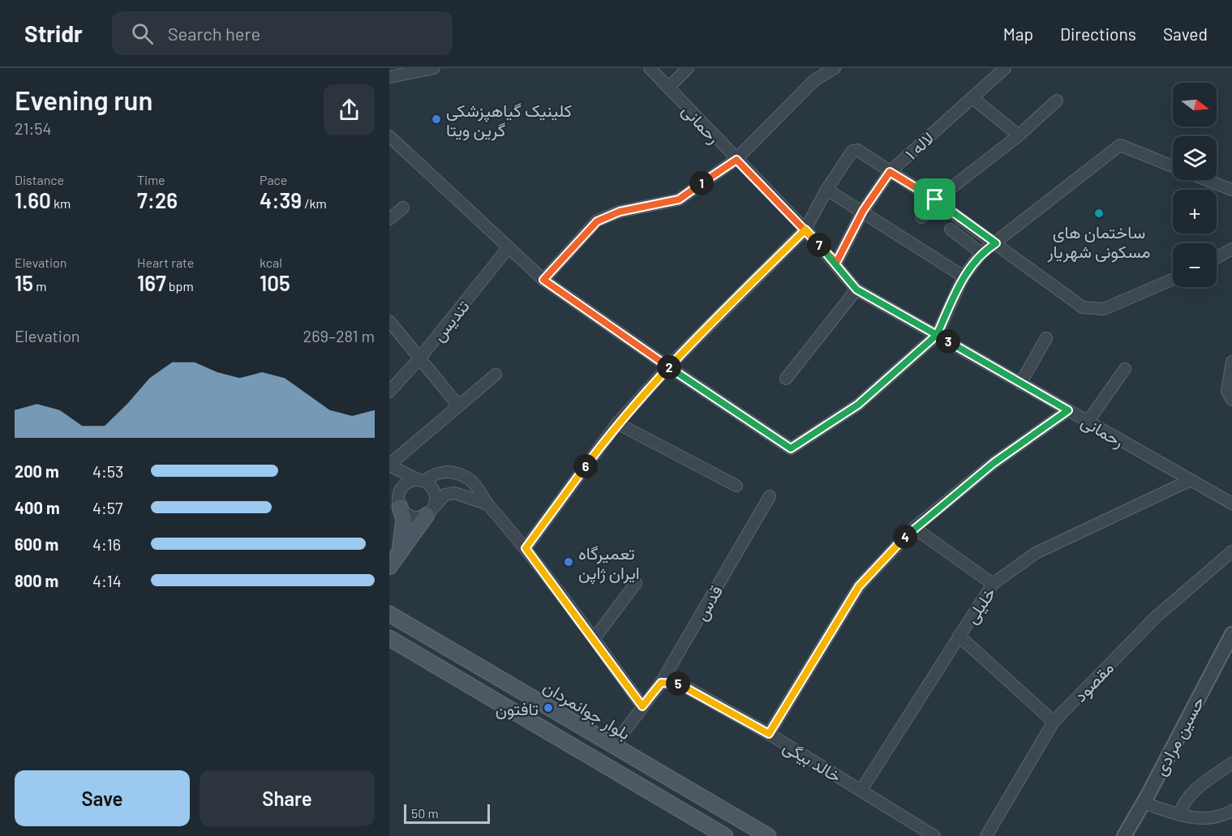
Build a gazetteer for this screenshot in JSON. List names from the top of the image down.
{
  "streets": {
    "main road": ["بلوار جوانمردان"],
    "street": [
      "رحمانی",
      "لاله ۱",
      "تندیس",
      "قدس",
      "خلیلی",
      "مقصود",
      "حسین مرادی",
      "خالد بیگی"
    ]
  },
  "crossings": [
    ["رحمانی", "لاله ۱"],
    ["رحمانی", "خلیلی"],
    ["قدس", "بلوار جوانمردان"],
    ["قدس", "خالد بیگی"],
    ["خلیلی", "خالد بیگی"]
  ],
  "places": [
    "کلینیک گیاهپزشکی گرین ویتا",
    "ساختمان های مسکونی شهریار",
    "تعمیرگاه ایران ژاپن",
    "تافتون"
  ],
  "scale_bar": "50 m",
  "north": "right",
  "page": {
    "header": "Stridr",
    "search": "Search here",
    "nav": ["Map", "Directions", "Saved"],
    "heading": ["Evening run", "21:54"],
    "map_buttons": ["+", "−"],
    "stats": [
      ["Distance", "1.60 km"],
      ["Time", "7:26"],
      ["Pace", "4:39 /km"],
      ["Elevation", "15 m"],
      ["Heart rate", "167 bpm"],
      ["kcal", "105"]
    ],
    "pins": [
      "1",
      "7",
      "3",
      "2",
      "6",
      "4",
      "5"
    ],
    "chart": ["Elevation", "269–281 m"],
    "list": [
      {
        "name": "200 m",
        "note": "4:53"
      },
      {
        "name": "400 m",
        "note": "4:57"
      },
      {
        "name": "600 m",
        "note": "4:16"
      },
      {
        "name": "800 m",
        "note": "4:14"
      }
    ],
    "buttons": ["Save", "Share"],
    "scale": "50 m"
  }
}
